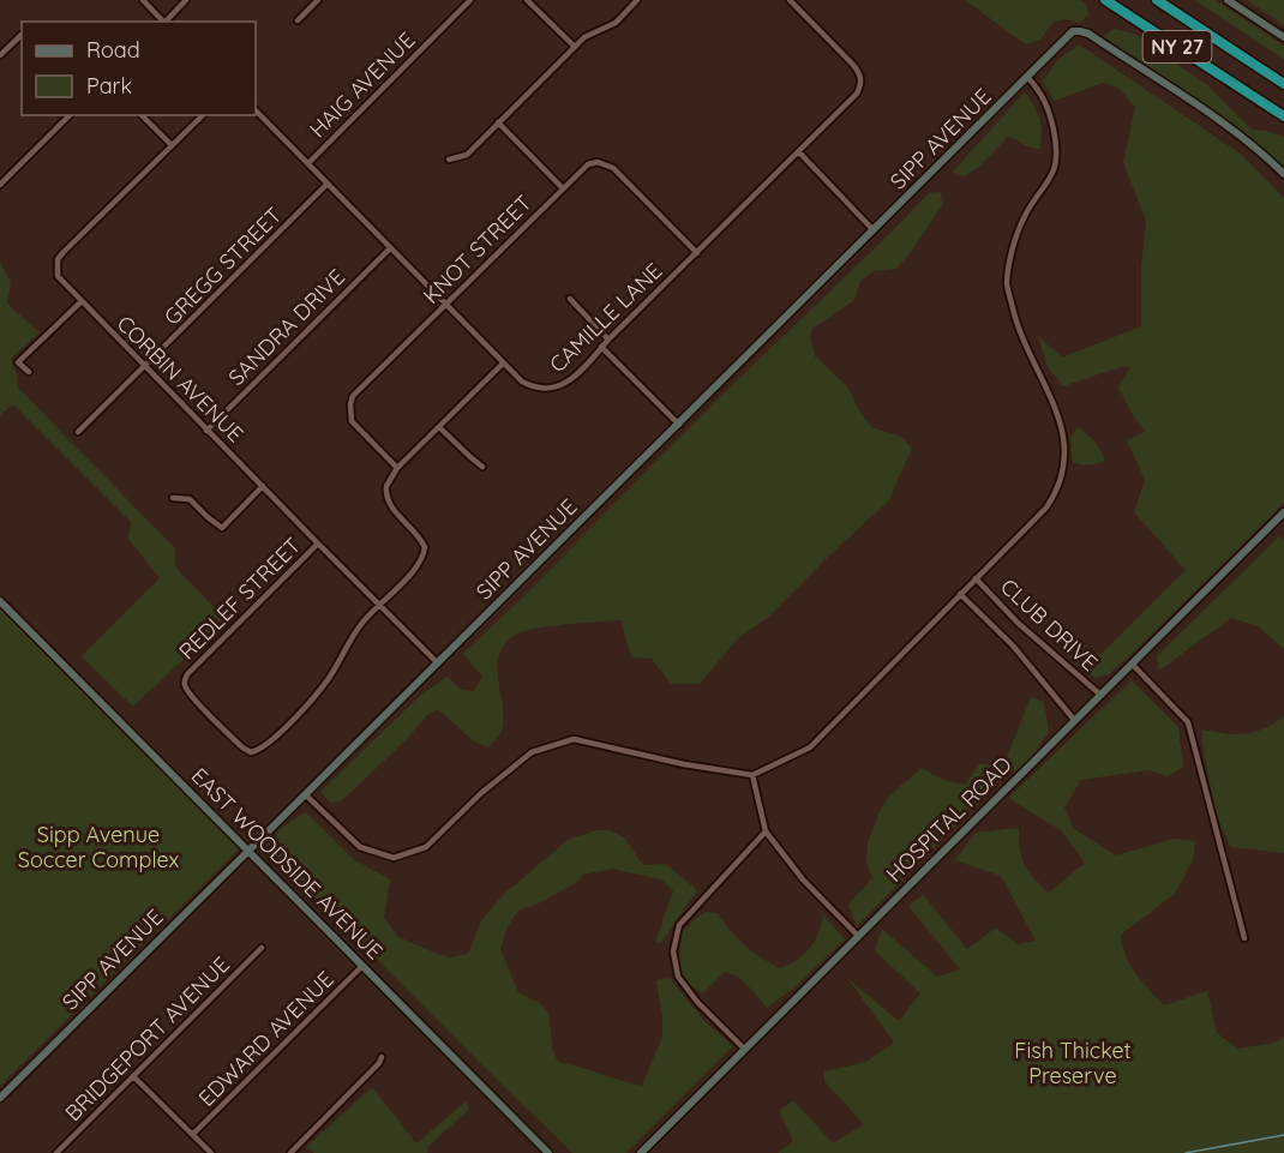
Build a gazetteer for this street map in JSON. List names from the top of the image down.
{
  "streets": {
    "highway": ["NY 27"],
    "street": [
      "HAIG AVENUE",
      "SIPP AVENUE",
      "KNOT STREET",
      "GREGG STREET",
      "CAMILLE LANE",
      "SANDRA DRIVE",
      "CORBIN AVENUE",
      "REDLEF STREET",
      "CLUB DRIVE",
      "HOSPITAL ROAD",
      "EAST WOODSIDE AVENUE",
      "BRIDGEPORT AVENUE",
      "EDWARD AVENUE"
    ]
  },
  "crossings": [
    ["HAIG AVENUE", "CAMILLE LANE"],
    ["SIPP AVENUE", "CORBIN AVENUE"],
    ["SIPP AVENUE", "EAST WOODSIDE AVENUE"],
    ["KNOT STREET", "CAMILLE LANE"],
    ["GREGG STREET", "CAMILLE LANE"],
    ["GREGG STREET", "CORBIN AVENUE"],
    ["CAMILLE LANE", "SANDRA DRIVE"],
    ["SANDRA DRIVE", "CORBIN AVENUE"],
    ["CORBIN AVENUE", "REDLEF STREET"],
    ["CLUB DRIVE", "HOSPITAL ROAD"],
    ["EAST WOODSIDE AVENUE", "EDWARD AVENUE"]
  ],
  "parks": ["Sipp Avenue Soccer Complex", "Fish Thicket Preserve"],
  "legend": ["Road", "Park"]
}
